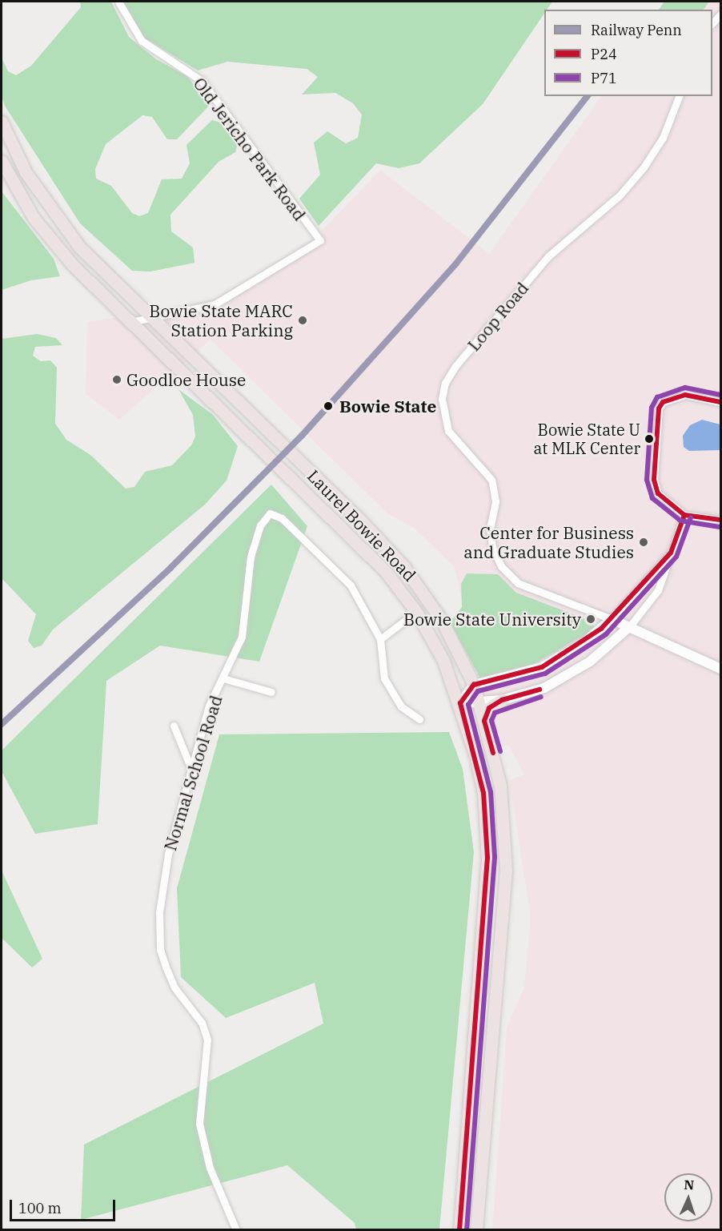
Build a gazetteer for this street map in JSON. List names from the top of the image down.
{
  "streets": {
    "main road": ["Laurel Bowie Road"],
    "street": ["Old Jericho Park Road", "Loop Road", "Normal School Road"]
  },
  "crossings": [
    ["Old Jericho Park Road", "Laurel Bowie Road"]
  ],
  "places": [
    "Bowie State MARC Station Parking",
    "Goodloe House",
    "Bowie State",
    "Bowie State U at MLK Center",
    "Center for Business and Graduate Studies",
    "Bowie State University"
  ],
  "lines": ["rail line Penn", "transit line P71", "transit line P24"],
  "legend": ["Railway Penn", "P24", "P71"],
  "scale_bar": "100 m",
  "north": "top"
}
